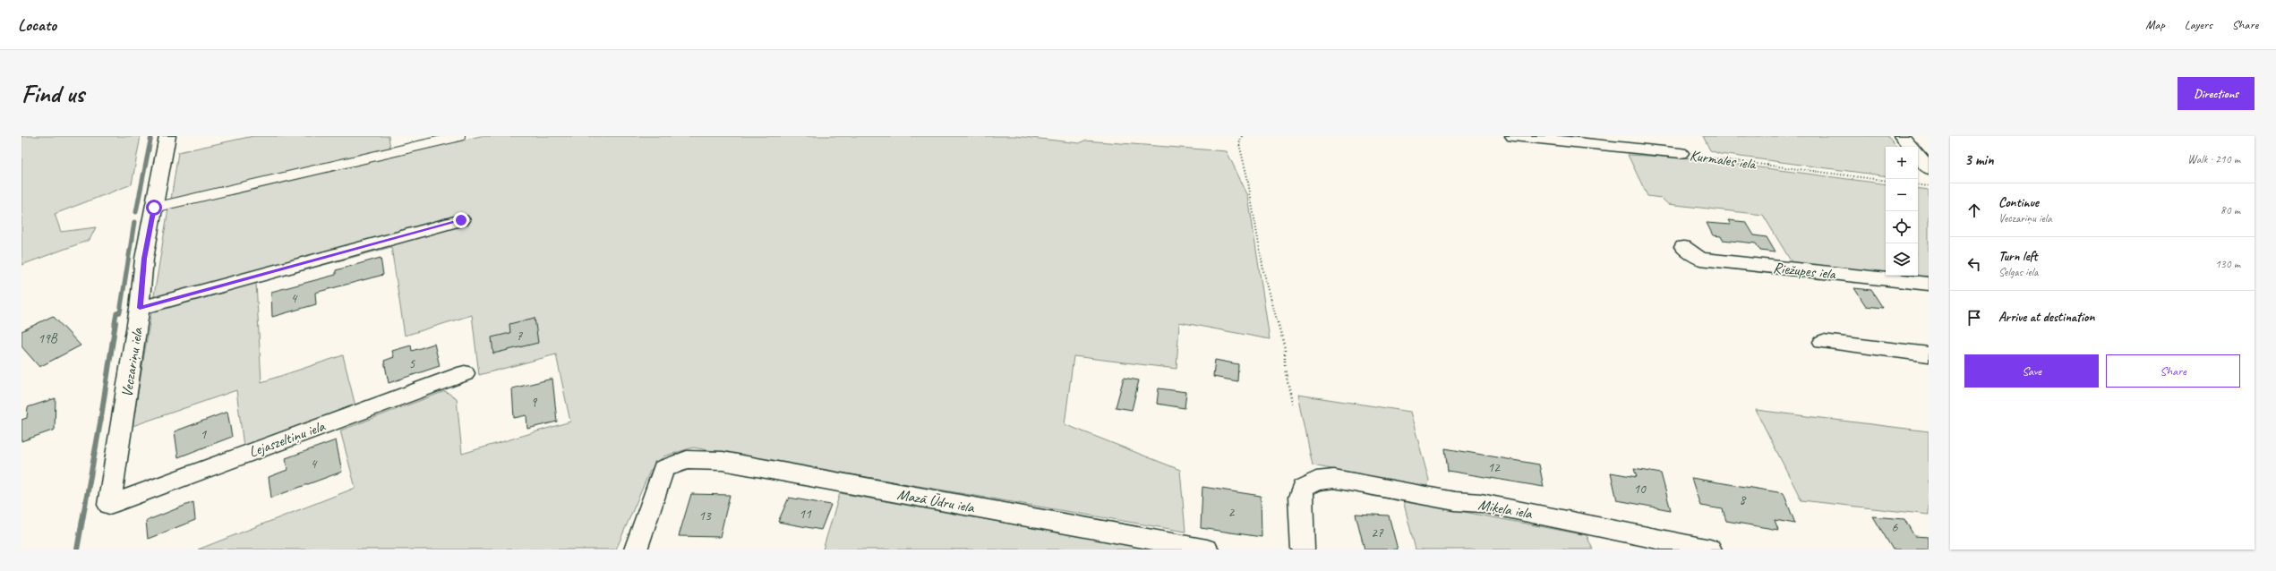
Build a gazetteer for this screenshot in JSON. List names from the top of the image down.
{
  "streets": {
    "street": [
      "Kurmales iela",
      "Riežupes iela",
      "Veczariņu iela",
      "Lejaszeltiņu iela",
      "Mazā Ūdru iela",
      "Miķeļa iela"
    ]
  },
  "crossings": [
    ["Veczariņu iela", "Lejaszeltiņu iela"]
  ],
  "house_numbers": [
    "4",
    "7",
    "19B",
    "5",
    "9",
    "1",
    "4",
    "12",
    "10",
    "8",
    "2",
    "11",
    "13",
    "6",
    "27"
  ],
  "page": {
    "header": "Locato",
    "nav": ["Map", "Layers", "Share"],
    "buttons": [
      "Directions",
      ["Save", "Share"]
    ],
    "title": "Find us",
    "heading": ["3 min", "Walk · 210 m"],
    "map_buttons": ["+", "−"],
    "list": [
      ["Continue", "Veczariņu iela", "80 m"],
      ["Turn left", "Selgas iela", "130 m"],
      "Arrive at destination"
    ]
  }
}
